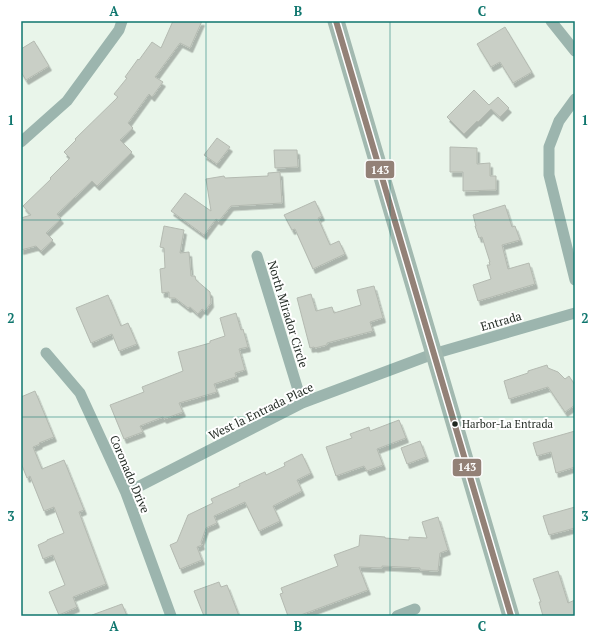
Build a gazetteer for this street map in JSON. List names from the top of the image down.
{
  "streets": {
    "street": [
      "North Mirador Circle",
      "Entrada",
      "West la Entrada Place",
      "Coronado Drive"
    ]
  },
  "crossings": [
    ["North Mirador Circle", "West la Entrada Place"],
    ["Entrada", "West la Entrada Place"],
    ["West la Entrada Place", "Coronado Drive"]
  ],
  "places": ["Harbor-La Entrada"],
  "lines": ["transit line 143"],
  "grid": {
    "columns": ["A", "B", "C"],
    "rows": ["1", "2", "3"]
  }
}
